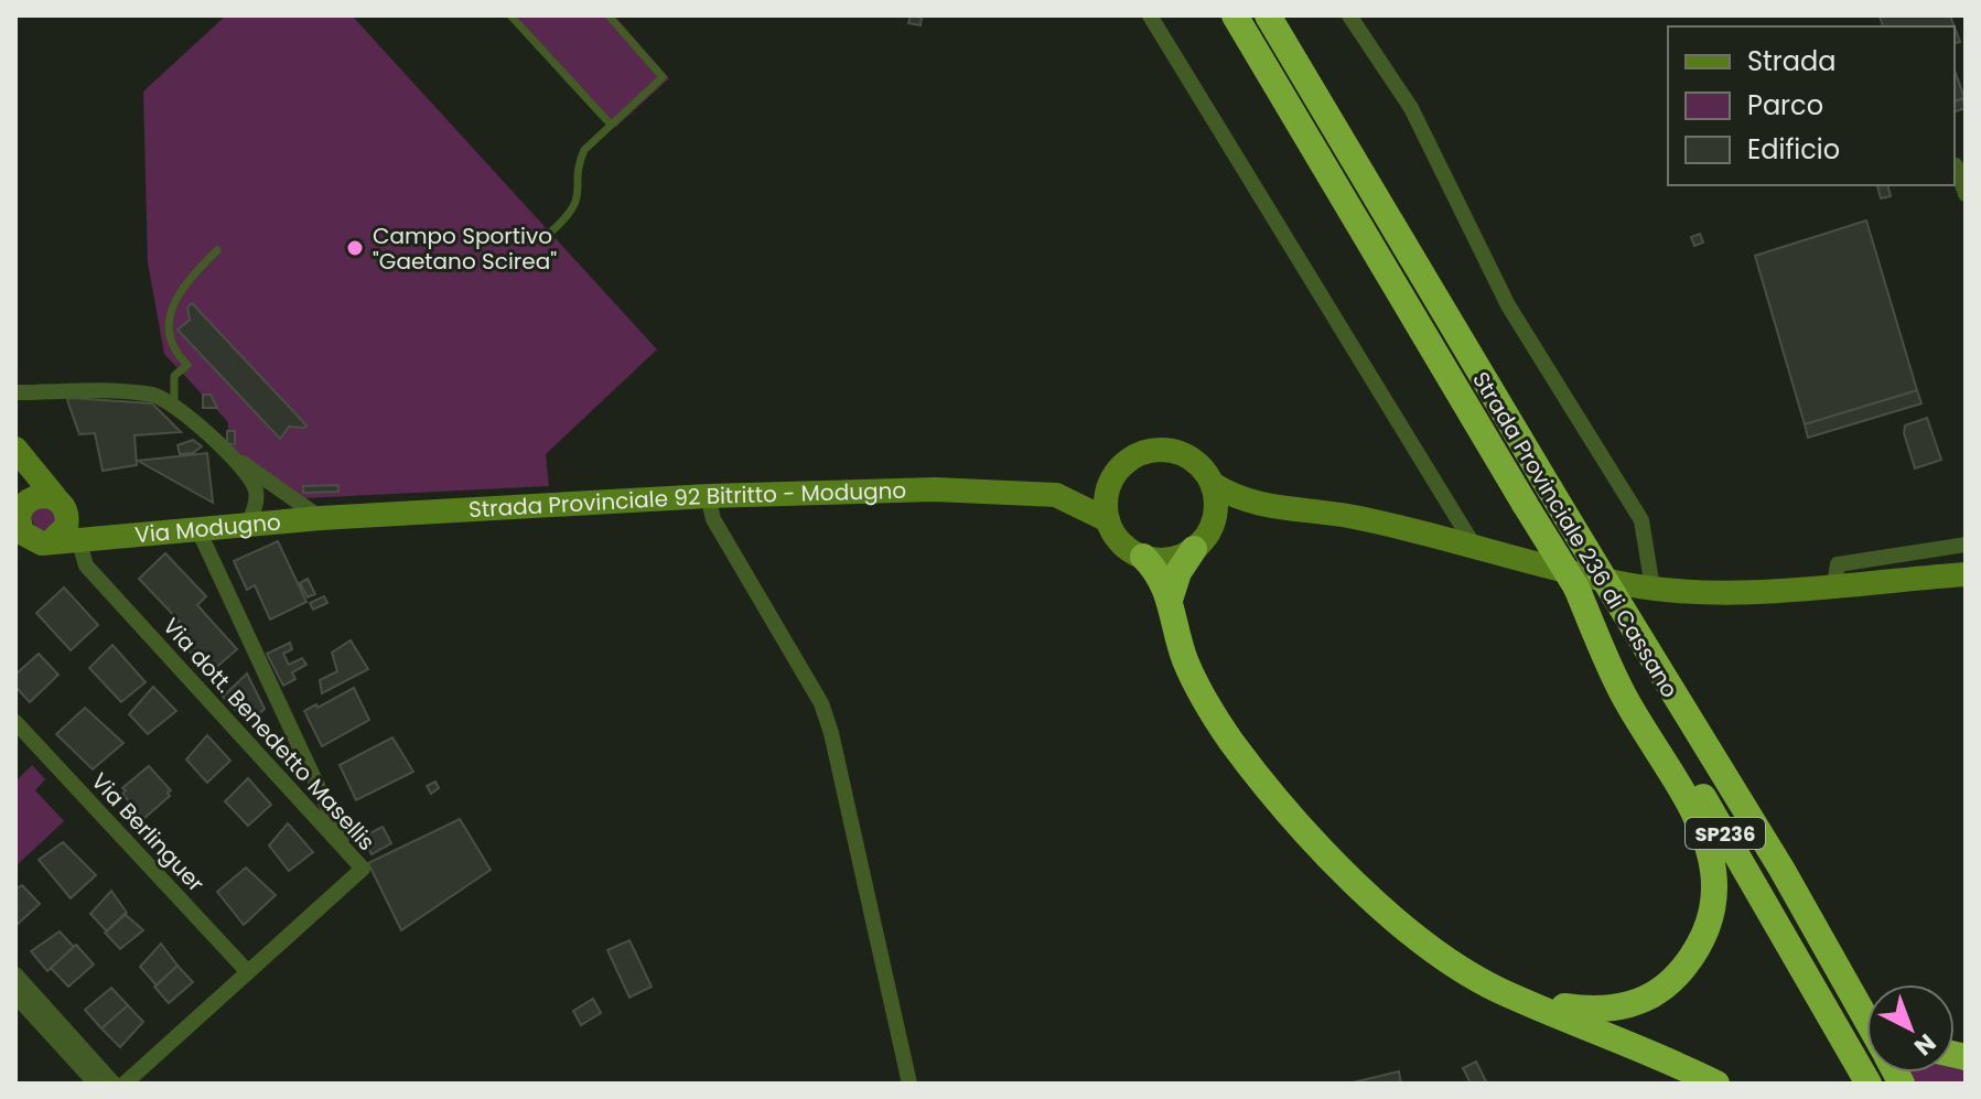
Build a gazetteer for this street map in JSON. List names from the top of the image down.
{
  "streets": {
    "highway": ["Strada Provinciale 236 di Cassano", "SP236"],
    "main road": ["Strada Provinciale 92 Bitritto - Modugno", "Via Modugno"],
    "street": ["Via dott. Benedetto Masellis", "Via Berlinguer"]
  },
  "crossings": [
    ["Strada Provinciale 92 Bitritto - Modugno", "Via Modugno"],
    ["Via Modugno", "Via dott. Benedetto Masellis"],
    ["Via dott. Benedetto Masellis", "Via Berlinguer"]
  ],
  "places": ["Campo Sportivo \"Gaetano Scirea\""],
  "legend": ["Strada", "Parco", "Edificio"],
  "north": "bottom right"
}
